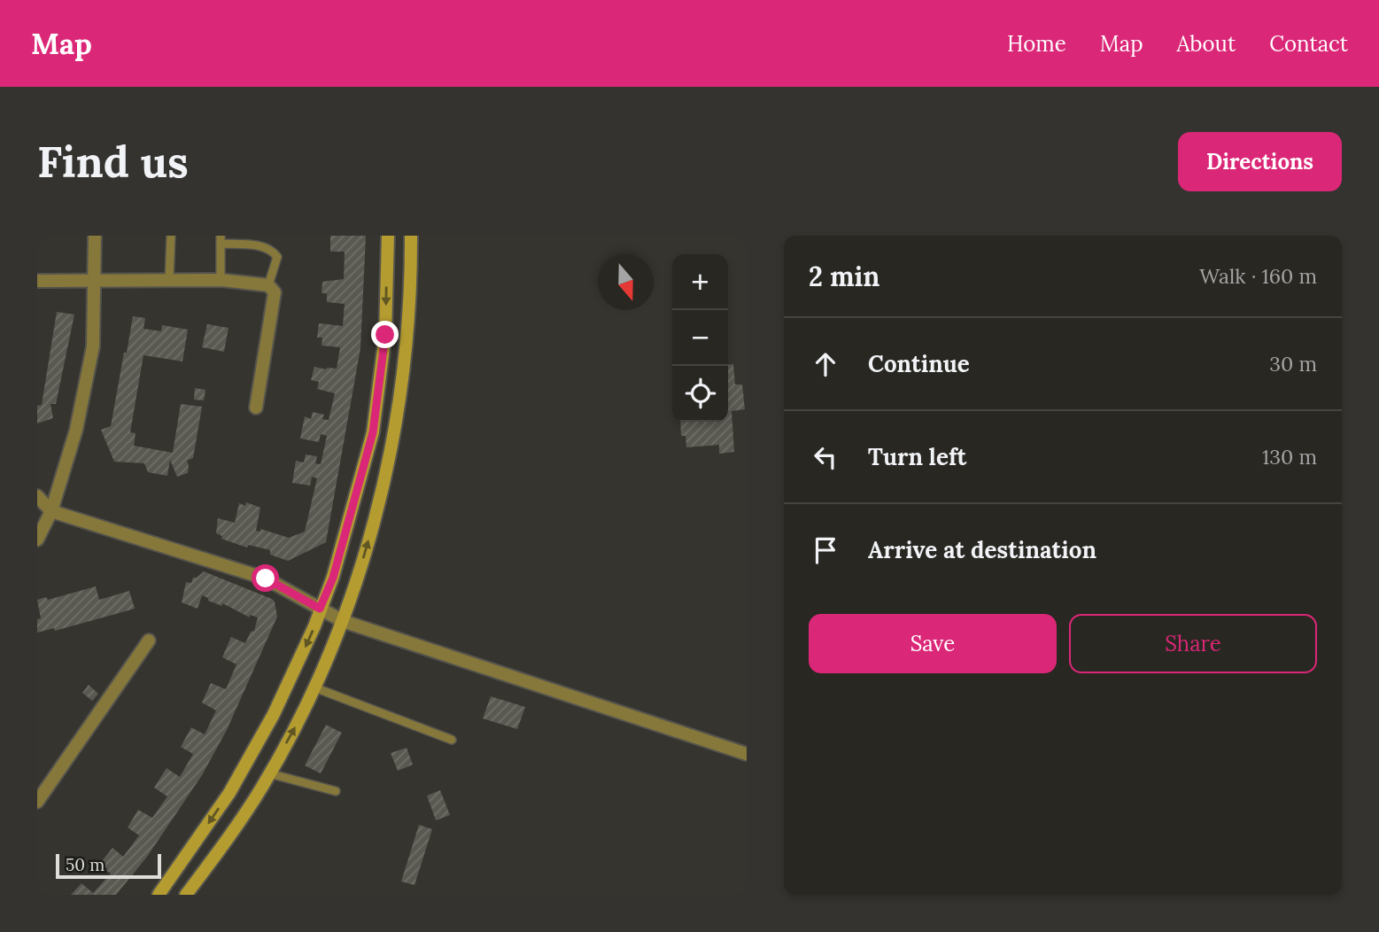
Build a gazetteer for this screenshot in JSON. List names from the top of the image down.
{
  "scale_bar": "50 m",
  "north": "bottom",
  "page": {
    "header": "Map",
    "nav": [
      "Home",
      "Map",
      "About",
      "Contact"
    ],
    "buttons": [
      "Directions",
      ["Save", "Share"]
    ],
    "title": "Find us",
    "heading": ["2 min", "Walk · 160 m"],
    "map_buttons": ["+", "−"],
    "list": [
      ["Continue", "30 m"],
      ["Turn left", "130 m"],
      "Arrive at destination"
    ],
    "scale": "50 m"
  }
}
